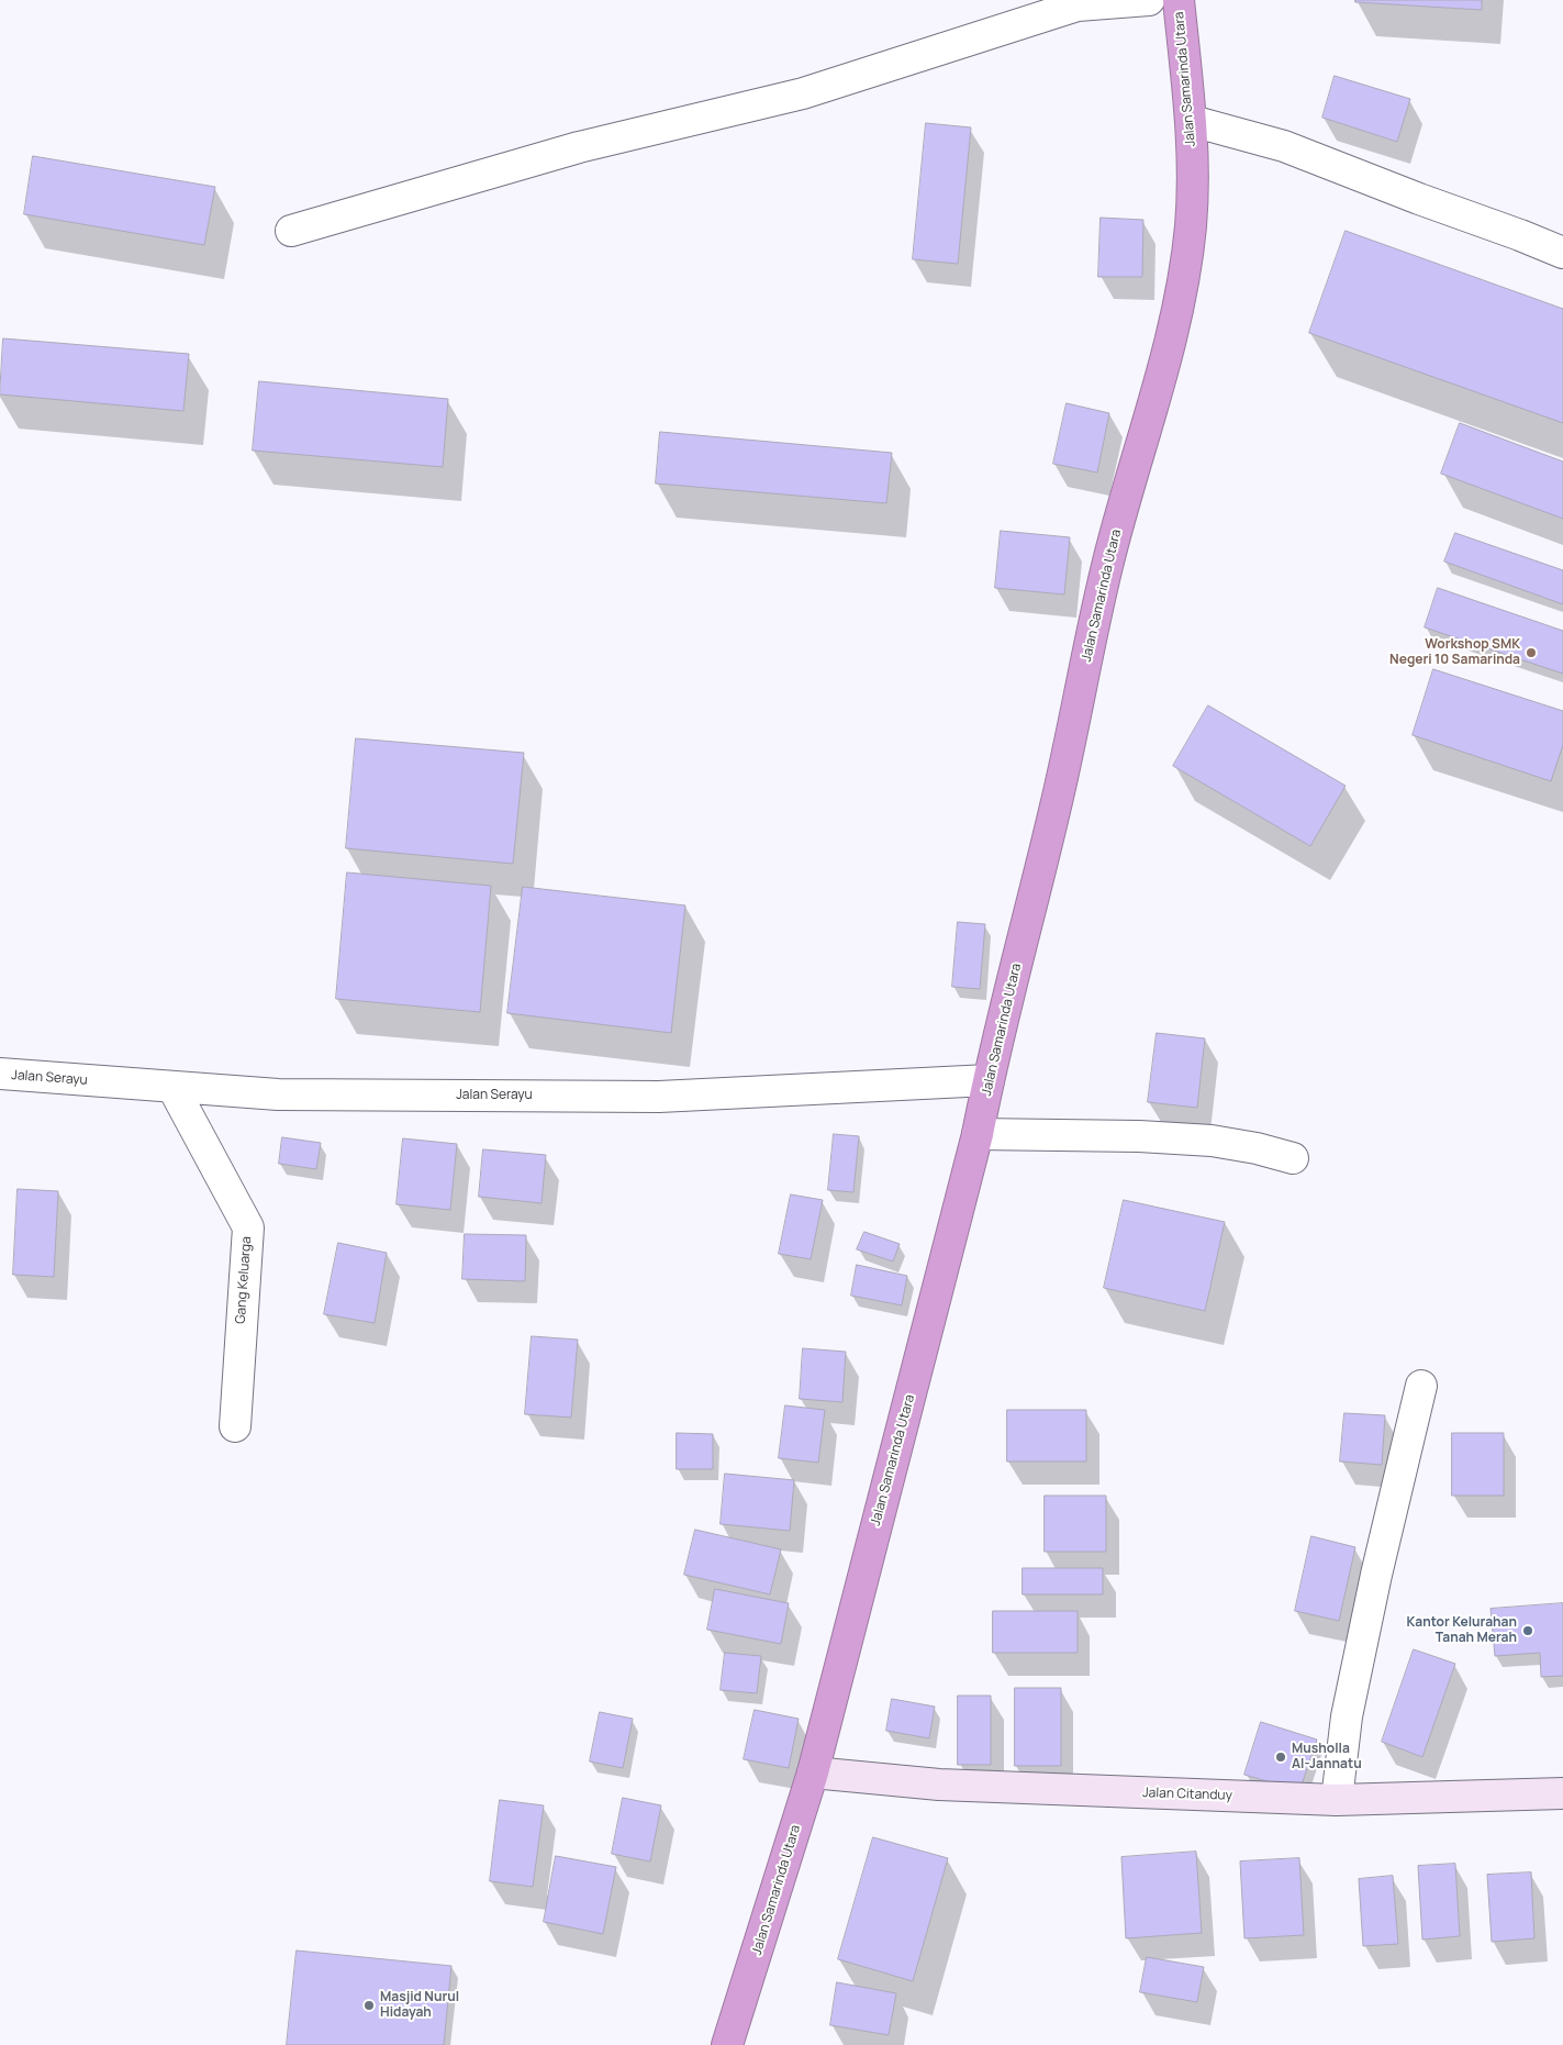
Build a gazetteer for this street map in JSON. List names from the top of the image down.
{
  "streets": {
    "highway": ["Jalan Samarinda Utara"],
    "street": ["Jalan Serayu", "Gang Keluarga", "Jalan Citanduy"]
  },
  "crossings": [
    ["Jalan Samarinda Utara", "Jalan Serayu"],
    ["Jalan Samarinda Utara", "Jalan Citanduy"],
    ["Jalan Serayu", "Gang Keluarga"]
  ],
  "places": [
    "Workshop SMK Negeri 10 Samarinda",
    "Kantor Kelurahan Tanah Merah",
    "Musholla Al-Jannatu",
    "Masjid Nurul Hidayah"
  ]
}
